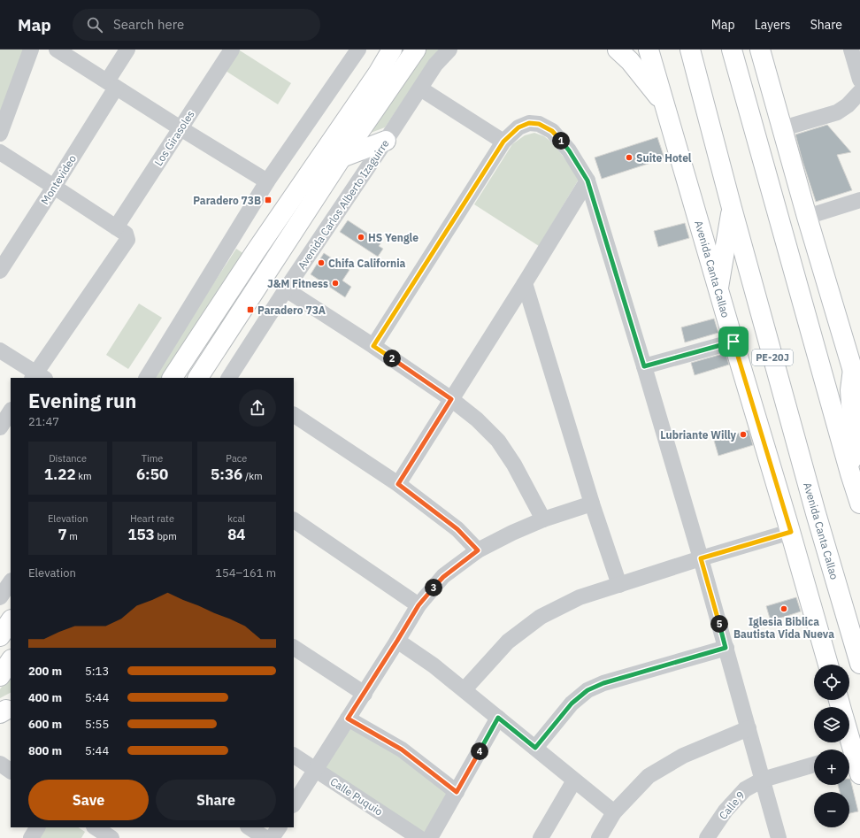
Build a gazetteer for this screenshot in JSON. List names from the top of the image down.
{
  "streets": {
    "main road": ["Avenida Canta Callao", "PE-20J"],
    "street": [
      "Los Girasoles",
      "Montevideo",
      "Avenida Carlos Alberto Izaguirre",
      "Calle Puquio",
      "Calle 9"
    ]
  },
  "places": {
    "other": [
      "Suite Hotel",
      "HS Yengle",
      "Chifa California",
      "J&M Fitness",
      "Lubriante Willy",
      "Iglesia Biblica Bautista Vida Nueva"
    ],
    "transit": ["Paradero 73B", "Paradero 73A"]
  },
  "page": {
    "header": "Map",
    "search": "Search here",
    "nav": ["Map", "Layers", "Share"],
    "pins": [
      "1",
      "2",
      "3",
      "5",
      "4"
    ],
    "heading": ["Evening run", "21:47"],
    "stats": [
      ["Distance", "1.22 km"],
      ["Time", "6:50"],
      ["Pace", "5:36 /km"],
      ["Elevation", "7 m"],
      ["Heart rate", "153 bpm"],
      ["kcal", "84"]
    ],
    "chart": ["Elevation", "154–161 m"],
    "list": [
      {
        "name": "200 m",
        "note": "5:13"
      },
      {
        "name": "400 m",
        "note": "5:44"
      },
      {
        "name": "600 m",
        "note": "5:55"
      },
      {
        "name": "800 m",
        "note": "5:44"
      }
    ],
    "map_buttons": ["+", "−"],
    "buttons": ["Save", "Share"]
  }
}
